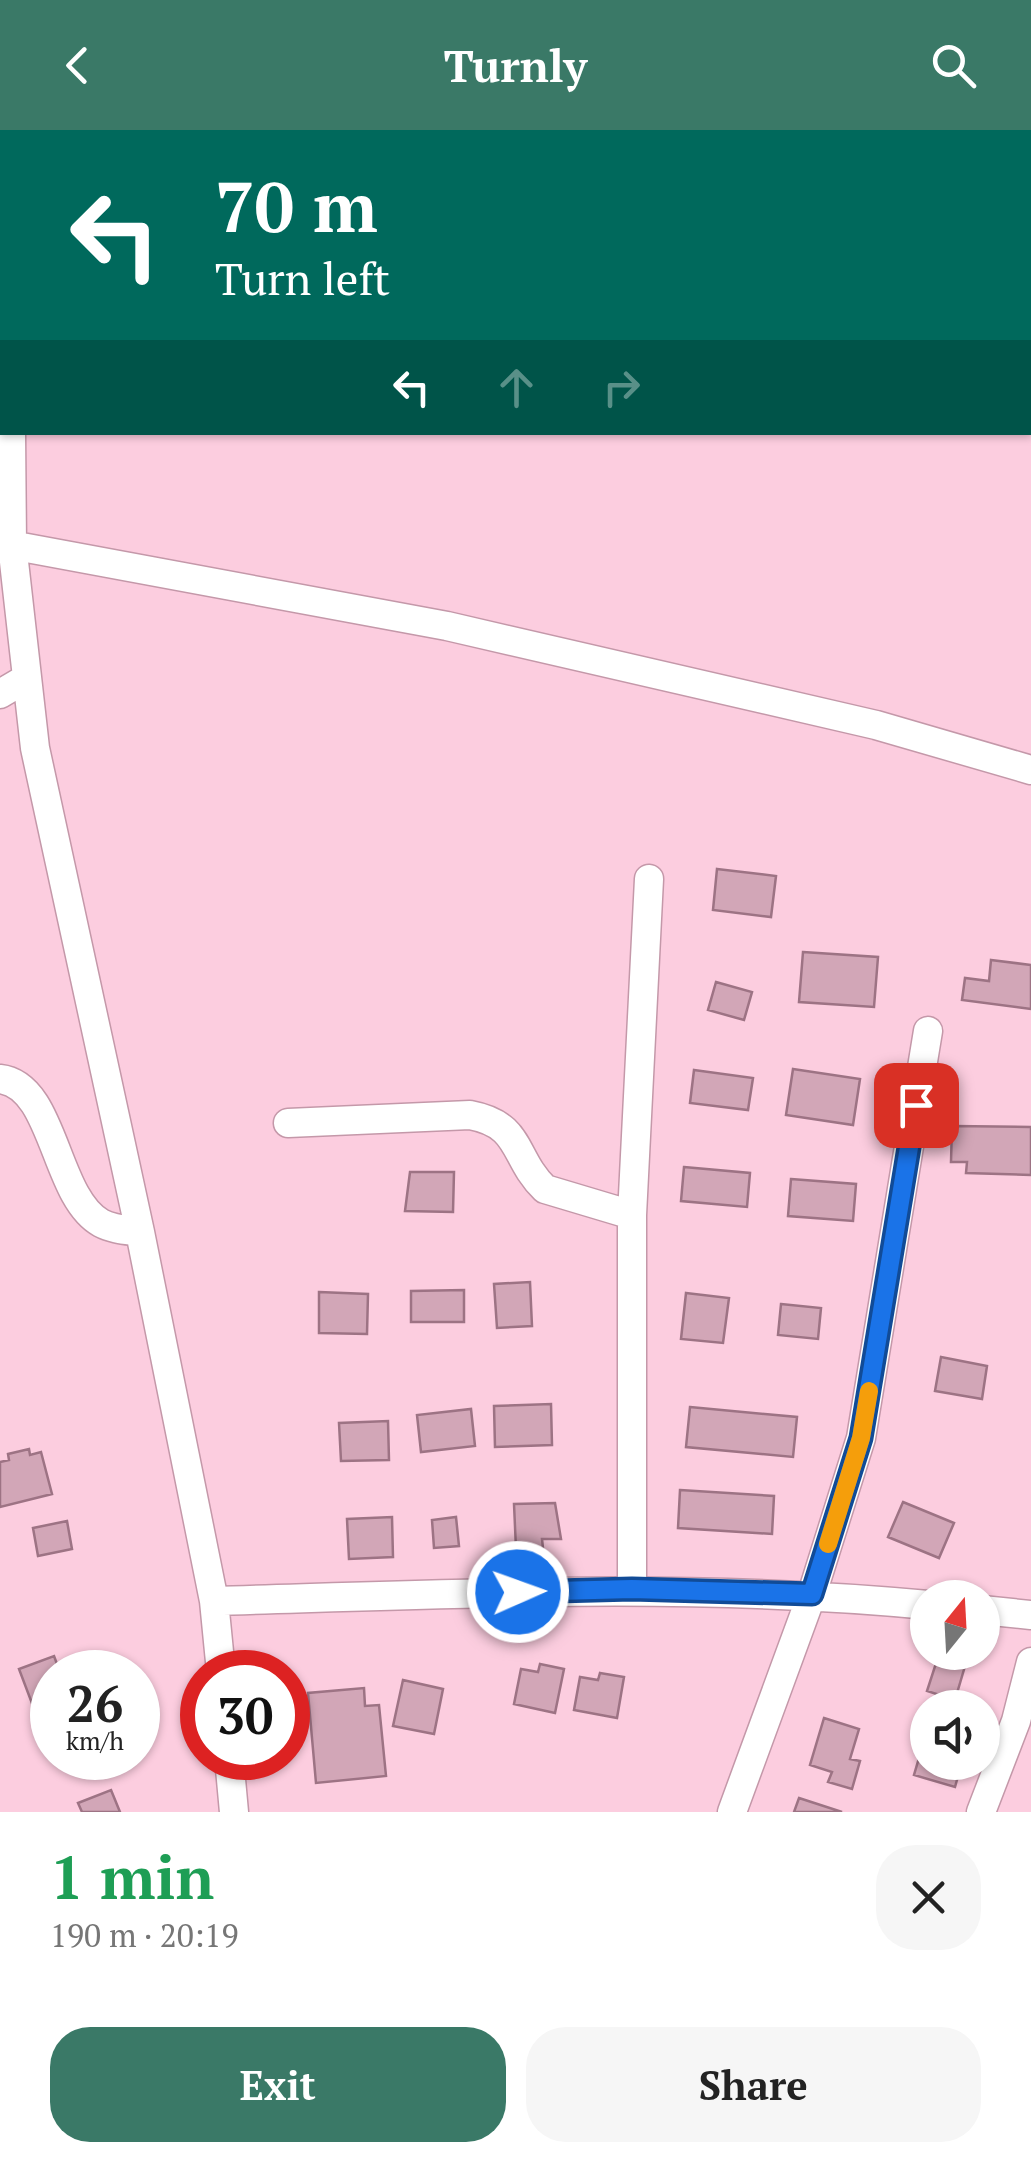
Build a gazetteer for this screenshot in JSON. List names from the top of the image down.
{
  "north": "top",
  "page": {
    "header": "Turnly",
    "turn": ["70 m", "Turn left"],
    "speed": "26 km/h",
    "limit": "30",
    "heading": ["1 min", "190 m · 20:19"],
    "buttons": ["Exit", "Share"]
  }
}
